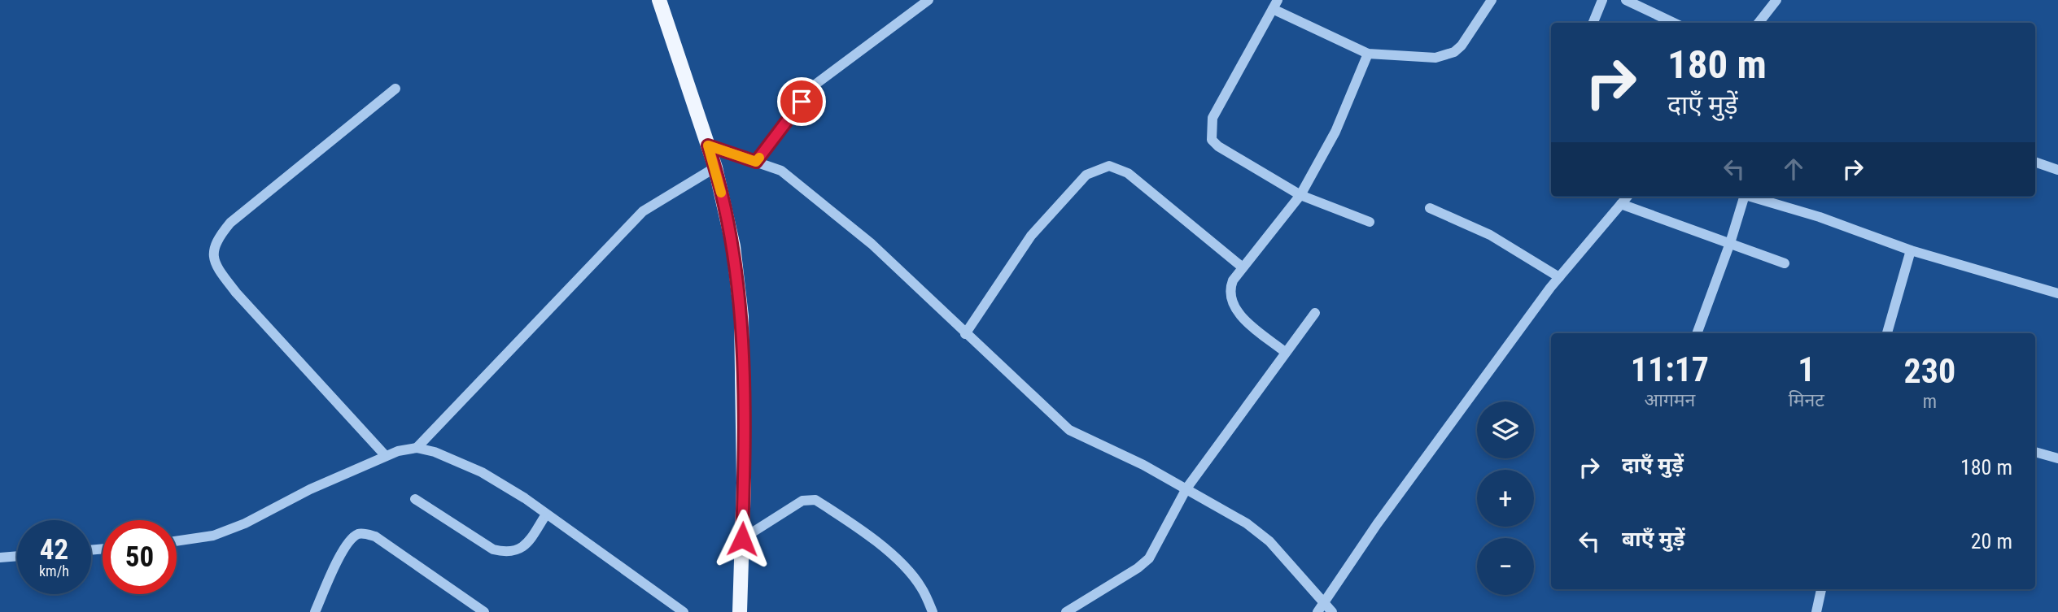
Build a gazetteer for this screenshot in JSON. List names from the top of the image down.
{
  "page": {
    "turn": ["180 m", "दाएँ मुड़ें"],
    "eta": [
      "11:17",
      "आगमन",
      "1",
      "मिनट",
      "230",
      "m"
    ],
    "map_buttons": ["+", "−"],
    "list": [
      {
        "name": "दाएँ मुड़ें",
        "value": "180 m"
      },
      {
        "name": "बाएँ मुड़ें",
        "value": "20 m"
      }
    ],
    "speed": "42 km/h",
    "limit": "50"
  }
}
